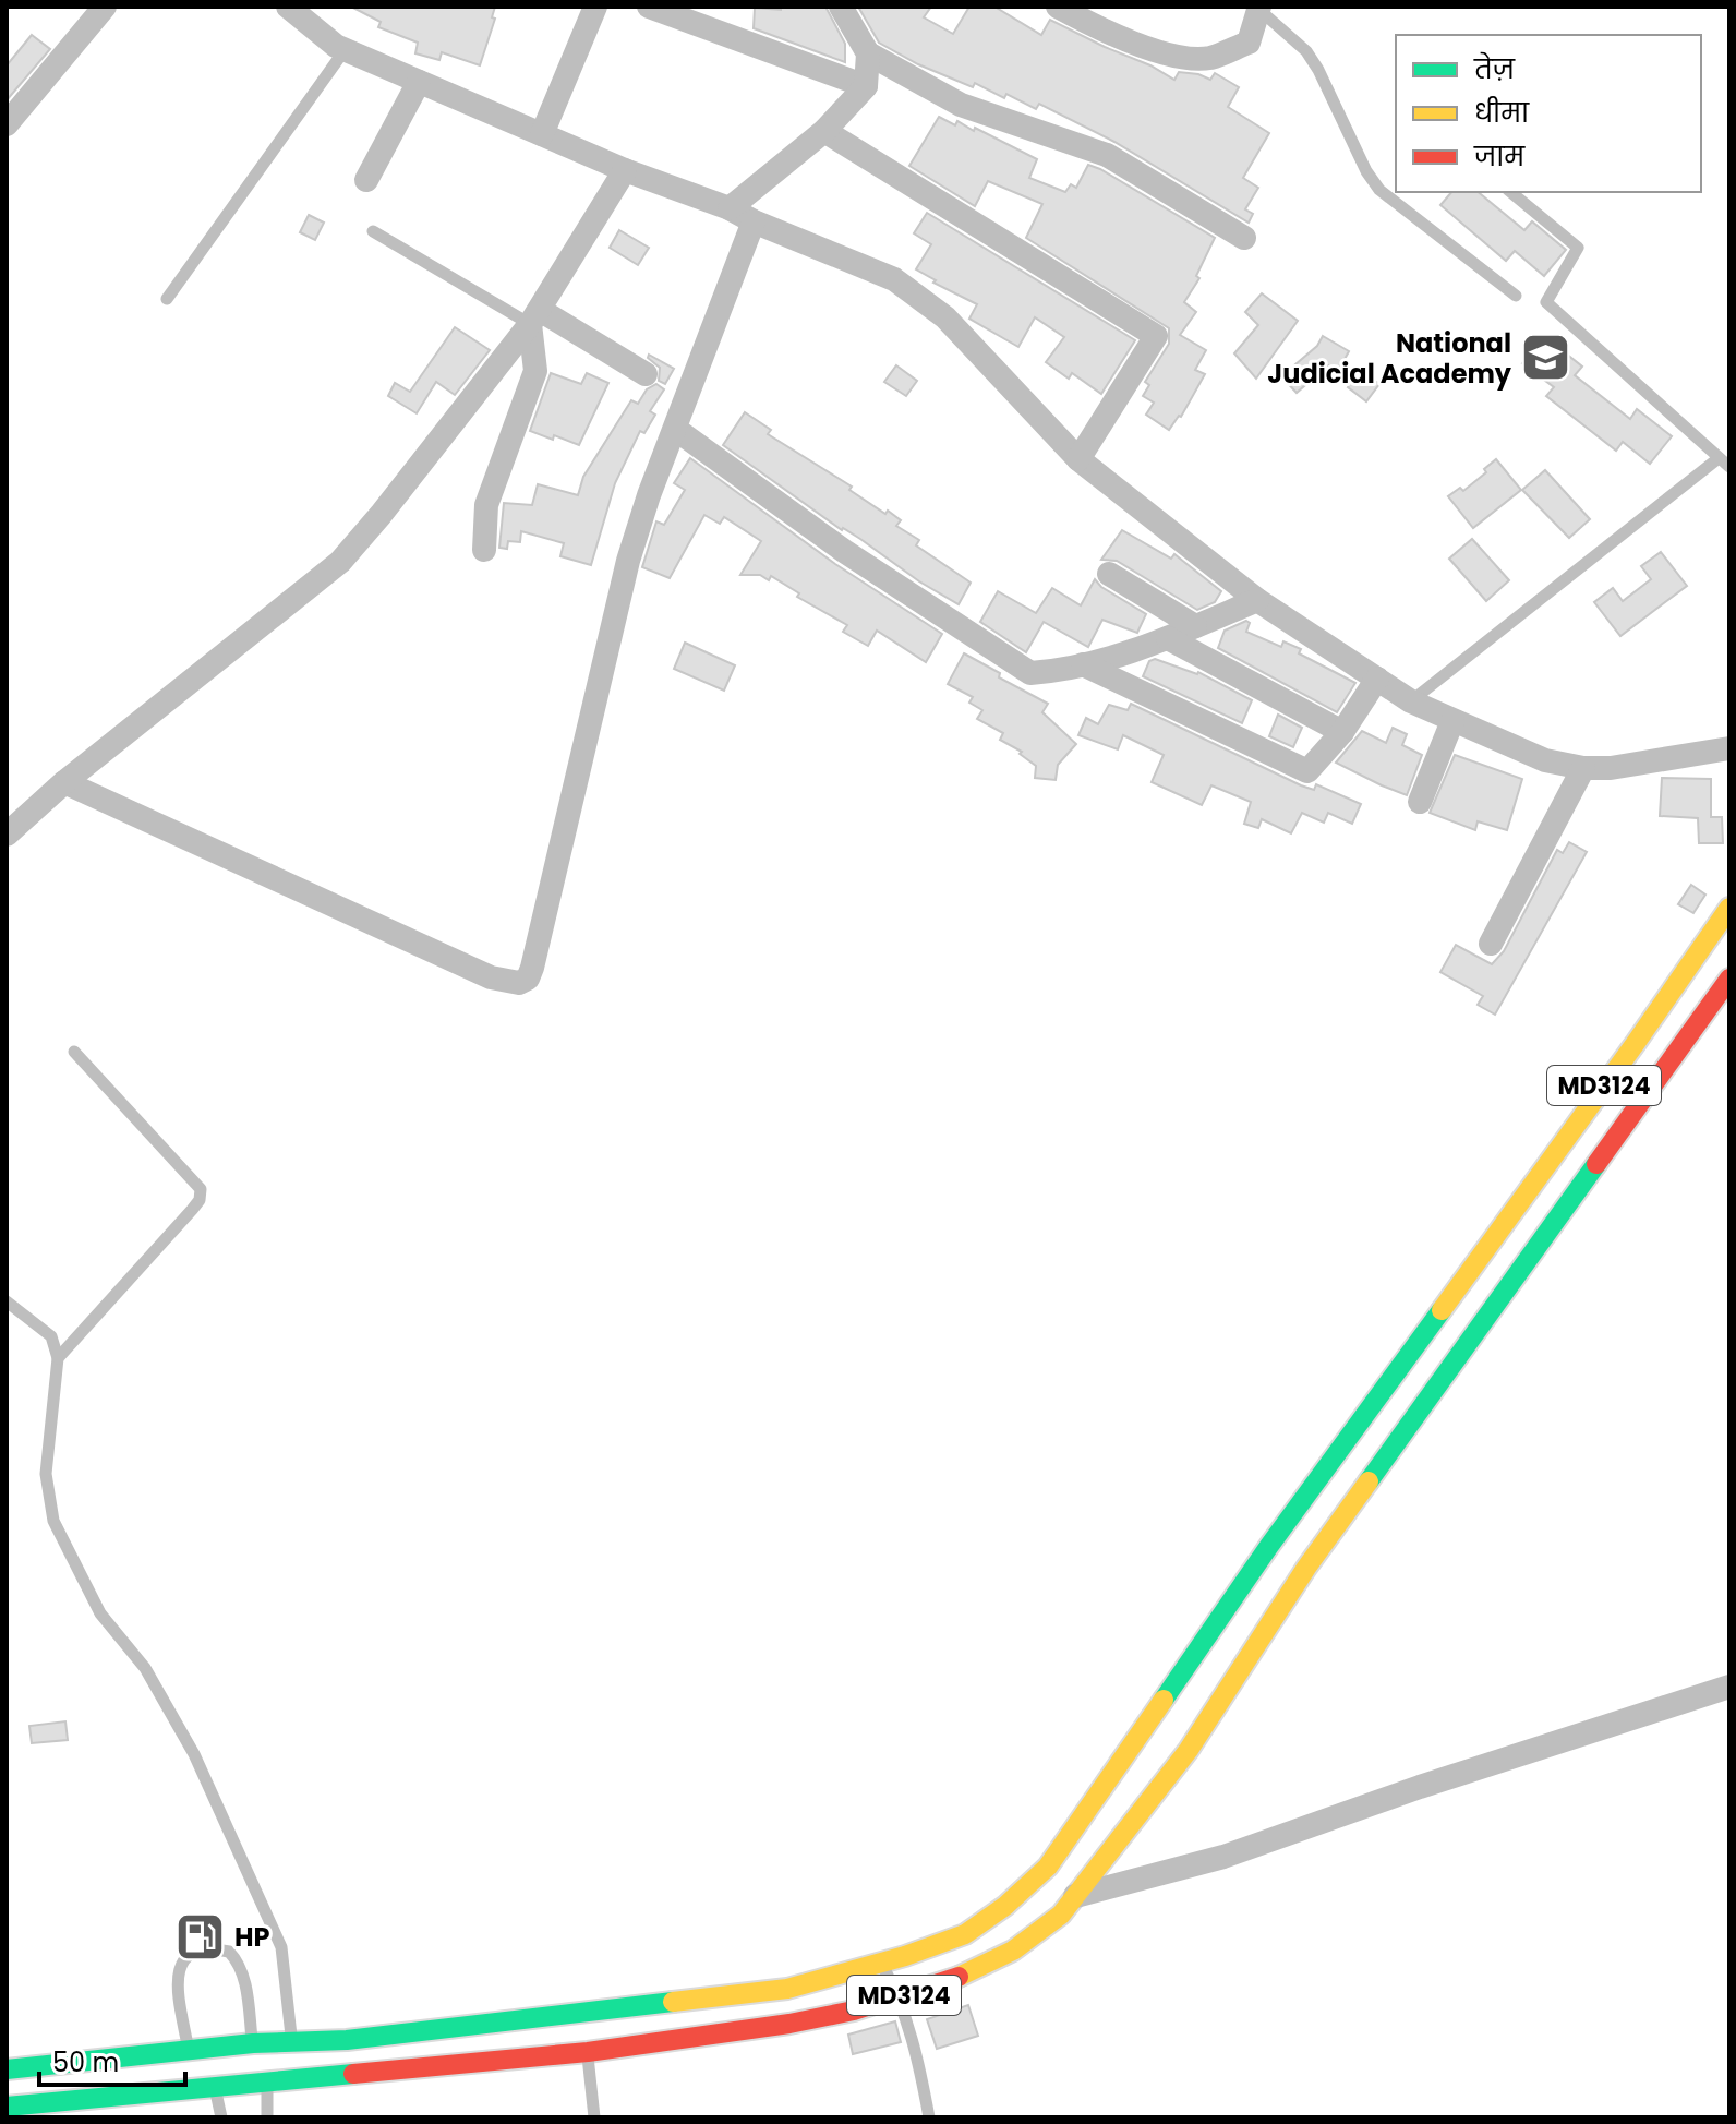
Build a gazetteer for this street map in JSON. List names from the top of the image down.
{
  "streets": {
    "main road": ["MD3124"]
  },
  "places": {
    "school or university": ["National Judicial Academy"],
    "fuel station": ["HP"]
  },
  "legend": ["तेज़", "धीमा", "जाम"],
  "scale_bar": "50 m"
}
